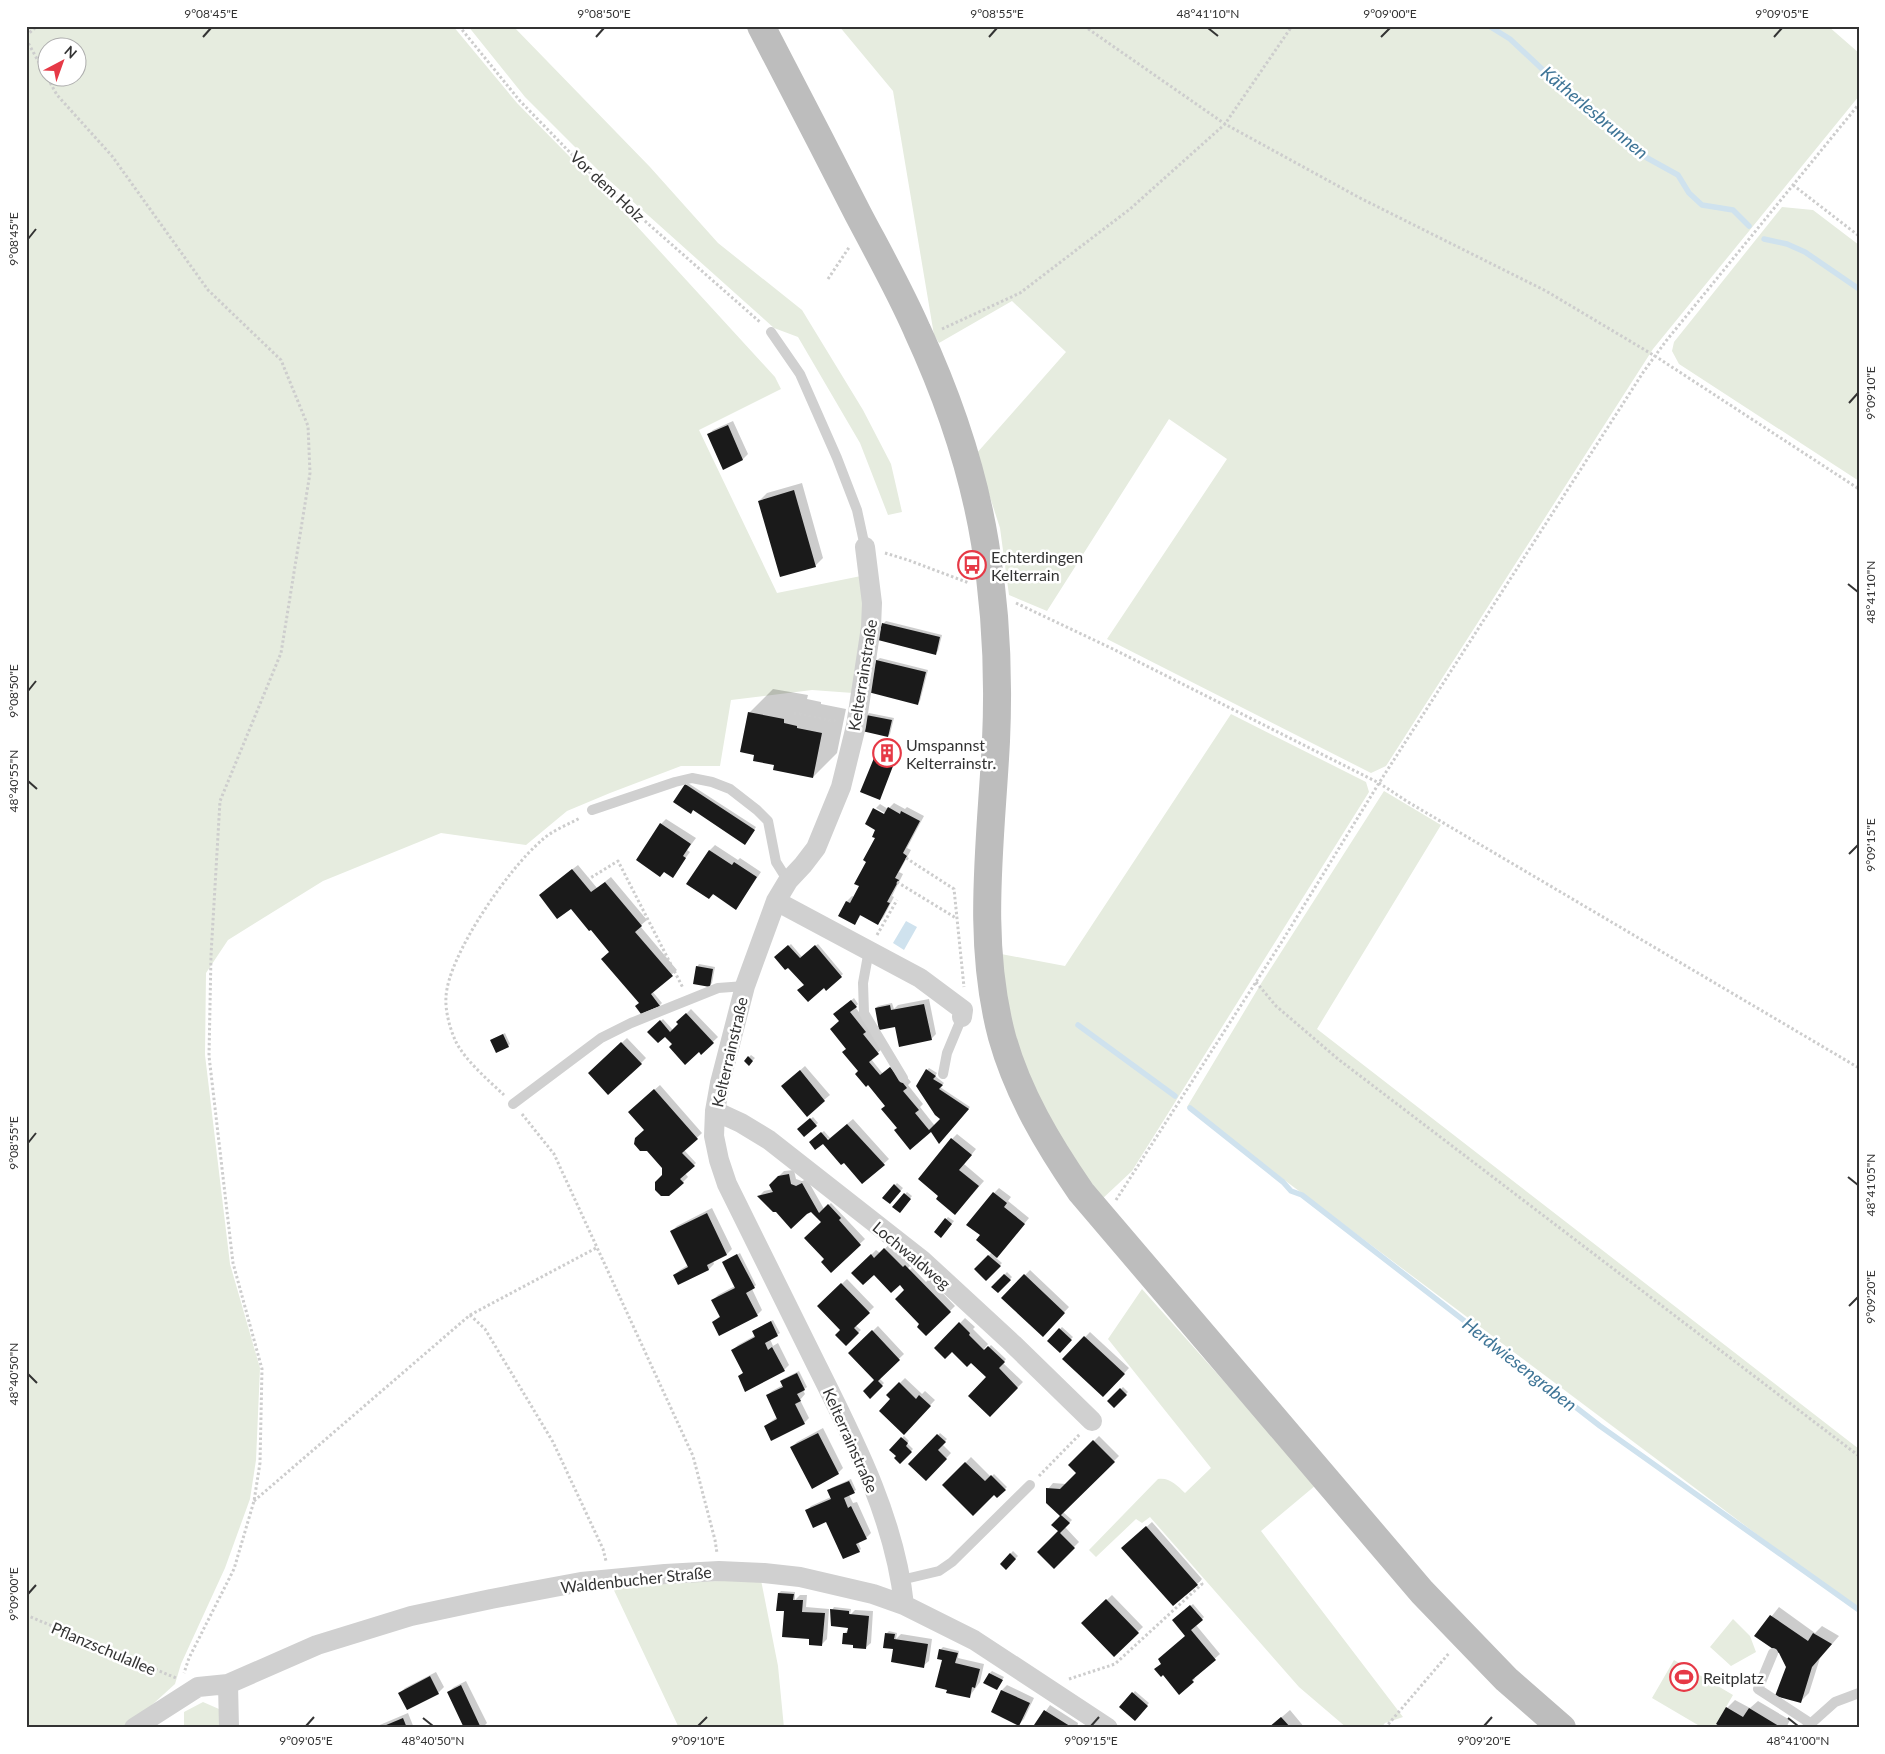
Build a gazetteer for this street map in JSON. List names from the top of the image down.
{
  "streets": {
    "street": ["Kelterrainstraße", "Lochwaldweg", "Waldenbucher Straße"],
    "path": ["Vor dem Holz", "Pflanzschulallee"]
  },
  "crossings": [
    ["Kelterrainstraße", "Lochwaldweg"],
    ["Kelterrainstraße", "Waldenbucher Straße"]
  ],
  "water": ["Kätherlesbrunnen", "Herdwiesengraben"],
  "places": {
    "bus stop": ["Echterdingen Kelterrain"],
    "building": ["Umspannst Kelterrainstr."],
    "sports": ["Reitplatz"]
  },
  "north": "top right",
  "coordinates": [
    "9°08'45\"E",
    "9°08'50\"E",
    "9°08'55\"E",
    "48°41'10\"N",
    "9°09'00\"E",
    "9°09'05\"E",
    "9°09'10\"E",
    "48°40'55\"N",
    "9°09'15\"E",
    "48°41'05\"N",
    "9°09'20\"E",
    "48°40'50\"N",
    "48°41'00\"N"
  ]
}
